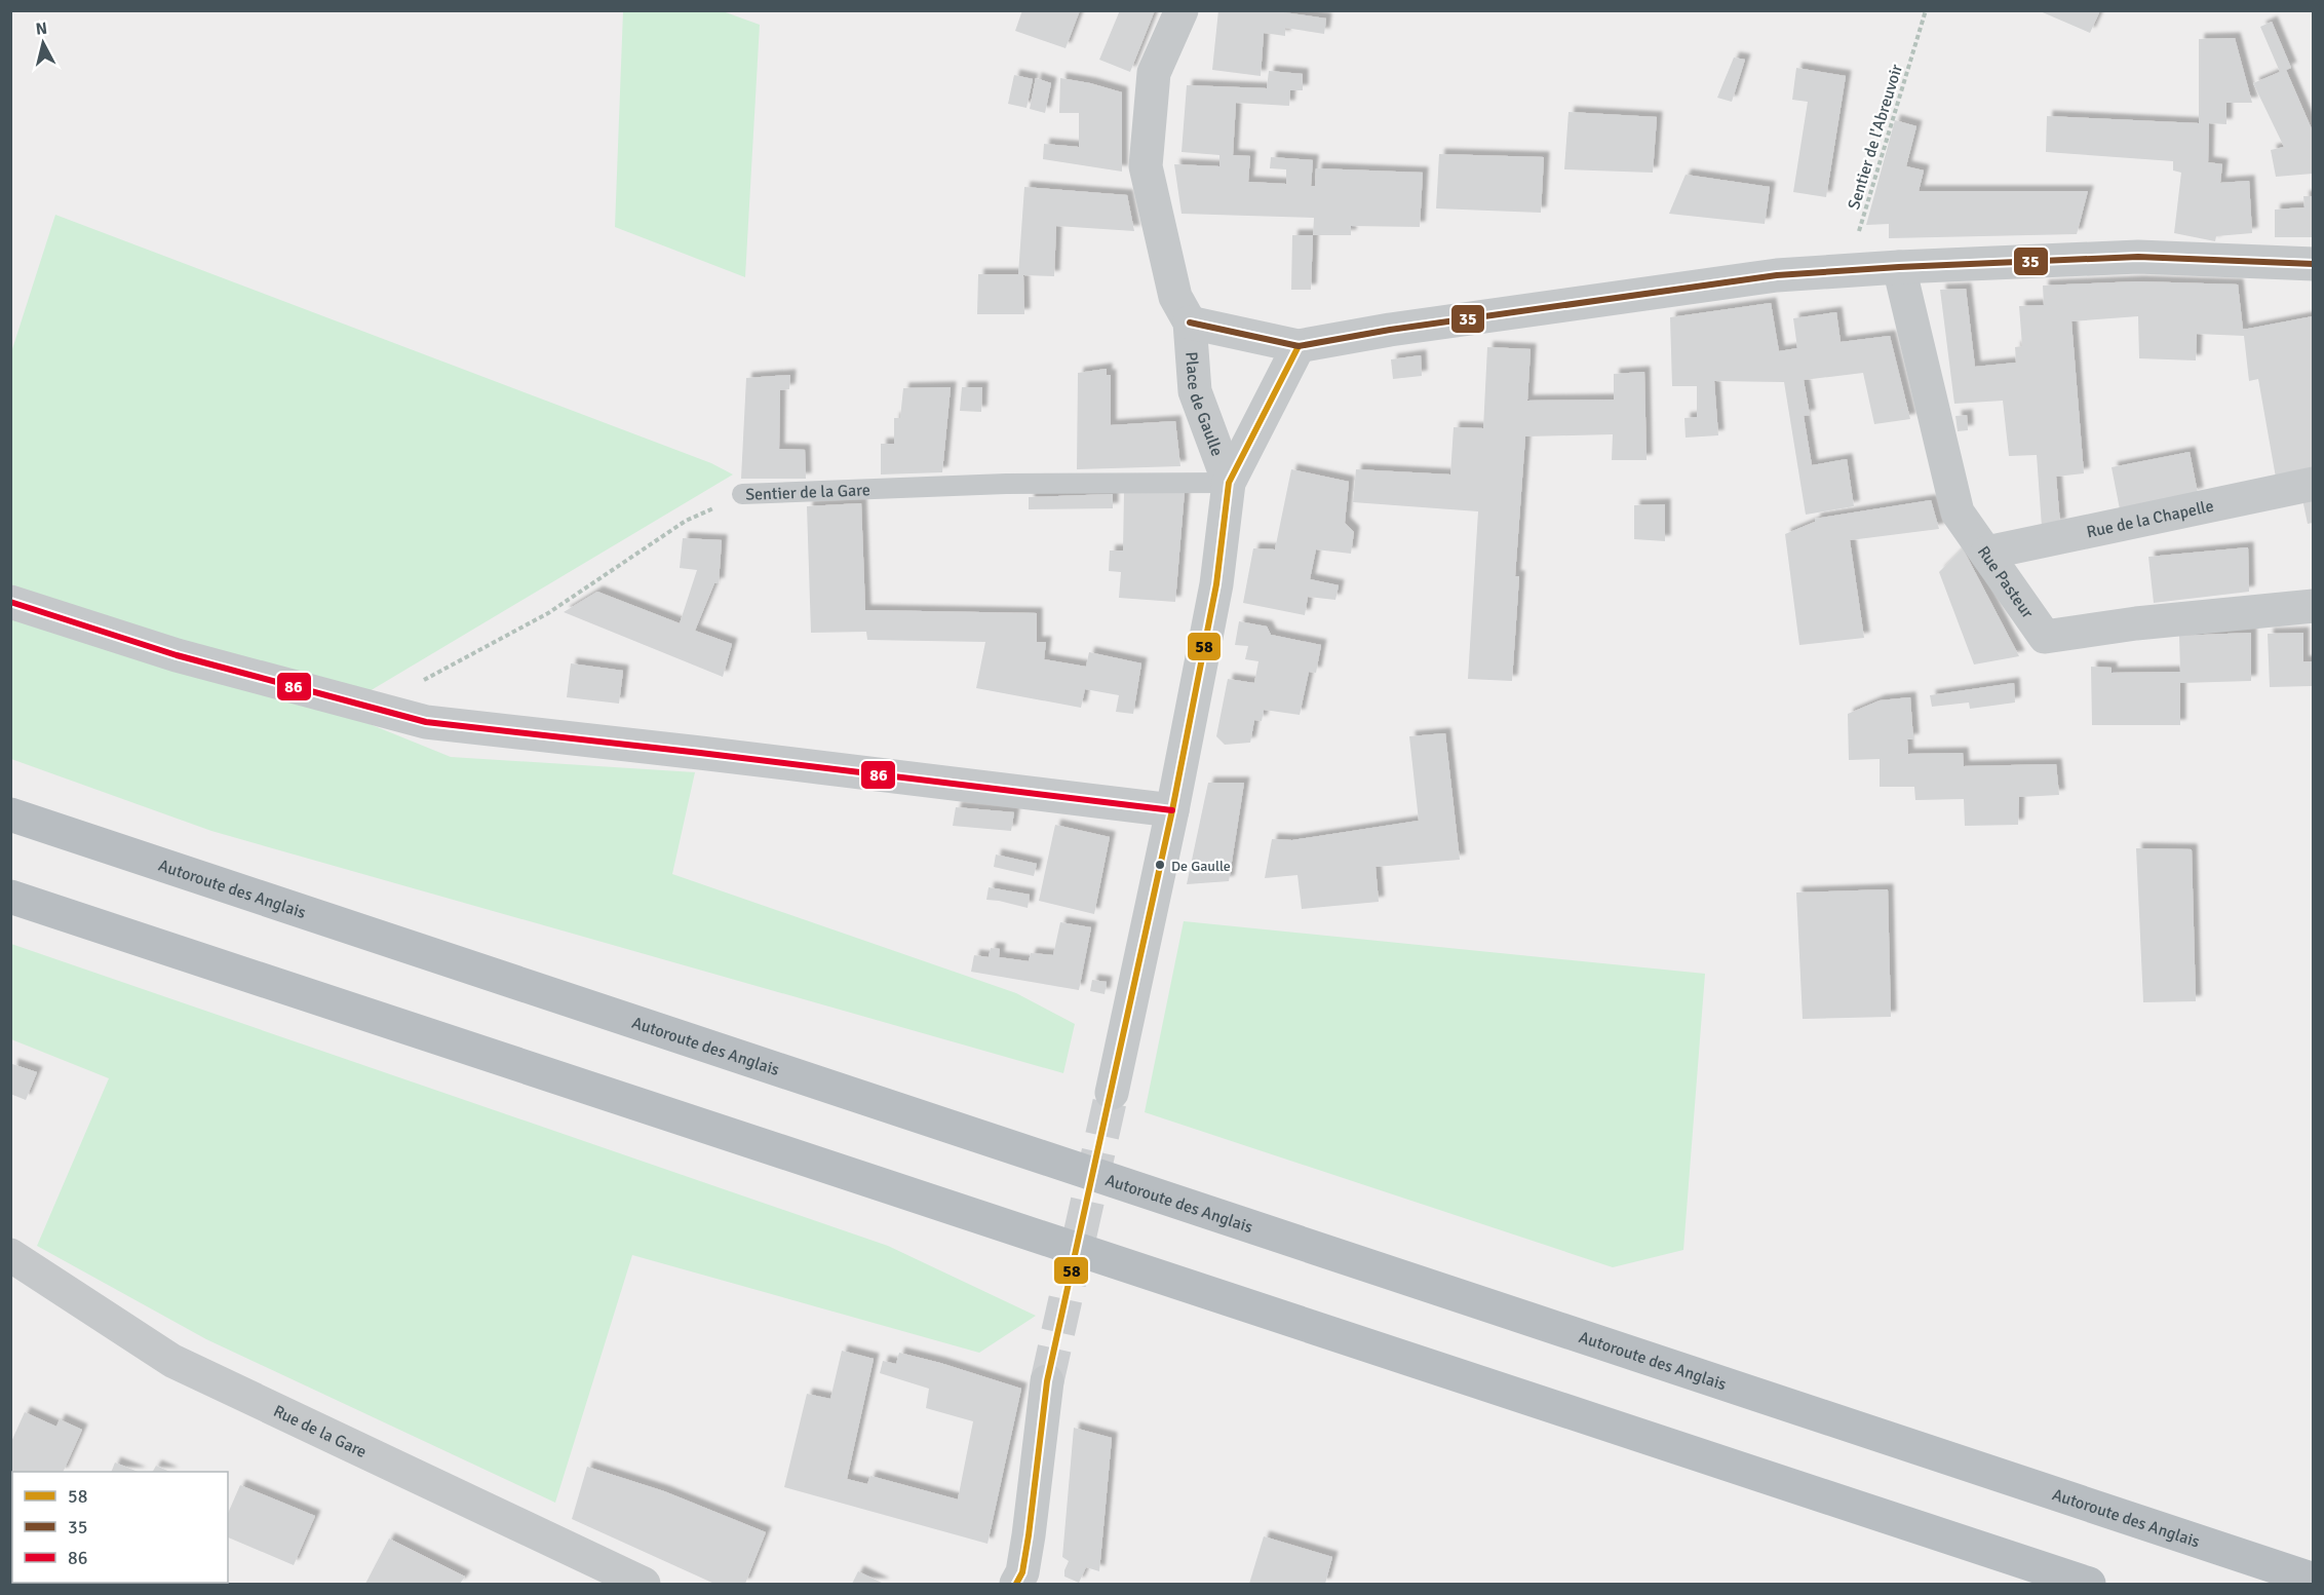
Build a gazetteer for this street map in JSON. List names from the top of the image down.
{
  "streets": {
    "highway": ["Autoroute des Anglais"],
    "street": [
      "Place de Gaulle",
      "Rue de la Chapelle",
      "Rue Pasteur",
      "Rue de la Gare"
    ],
    "lane": ["Sentier de la Gare"],
    "path": ["Sentier de l'Abreuvoir"]
  },
  "crossings": [
    ["Sentier de l'Abreuvoir", "Place de Gaulle"],
    ["Place de Gaulle", "Sentier de la Gare"],
    ["Place de Gaulle", "Rue Pasteur"],
    ["Rue de la Chapelle", "Rue Pasteur"]
  ],
  "places": ["De Gaulle"],
  "lines": ["transit line 35", "transit line 58", "transit line 86"],
  "legend": ["58", "35", "86"],
  "north": "top"
}
